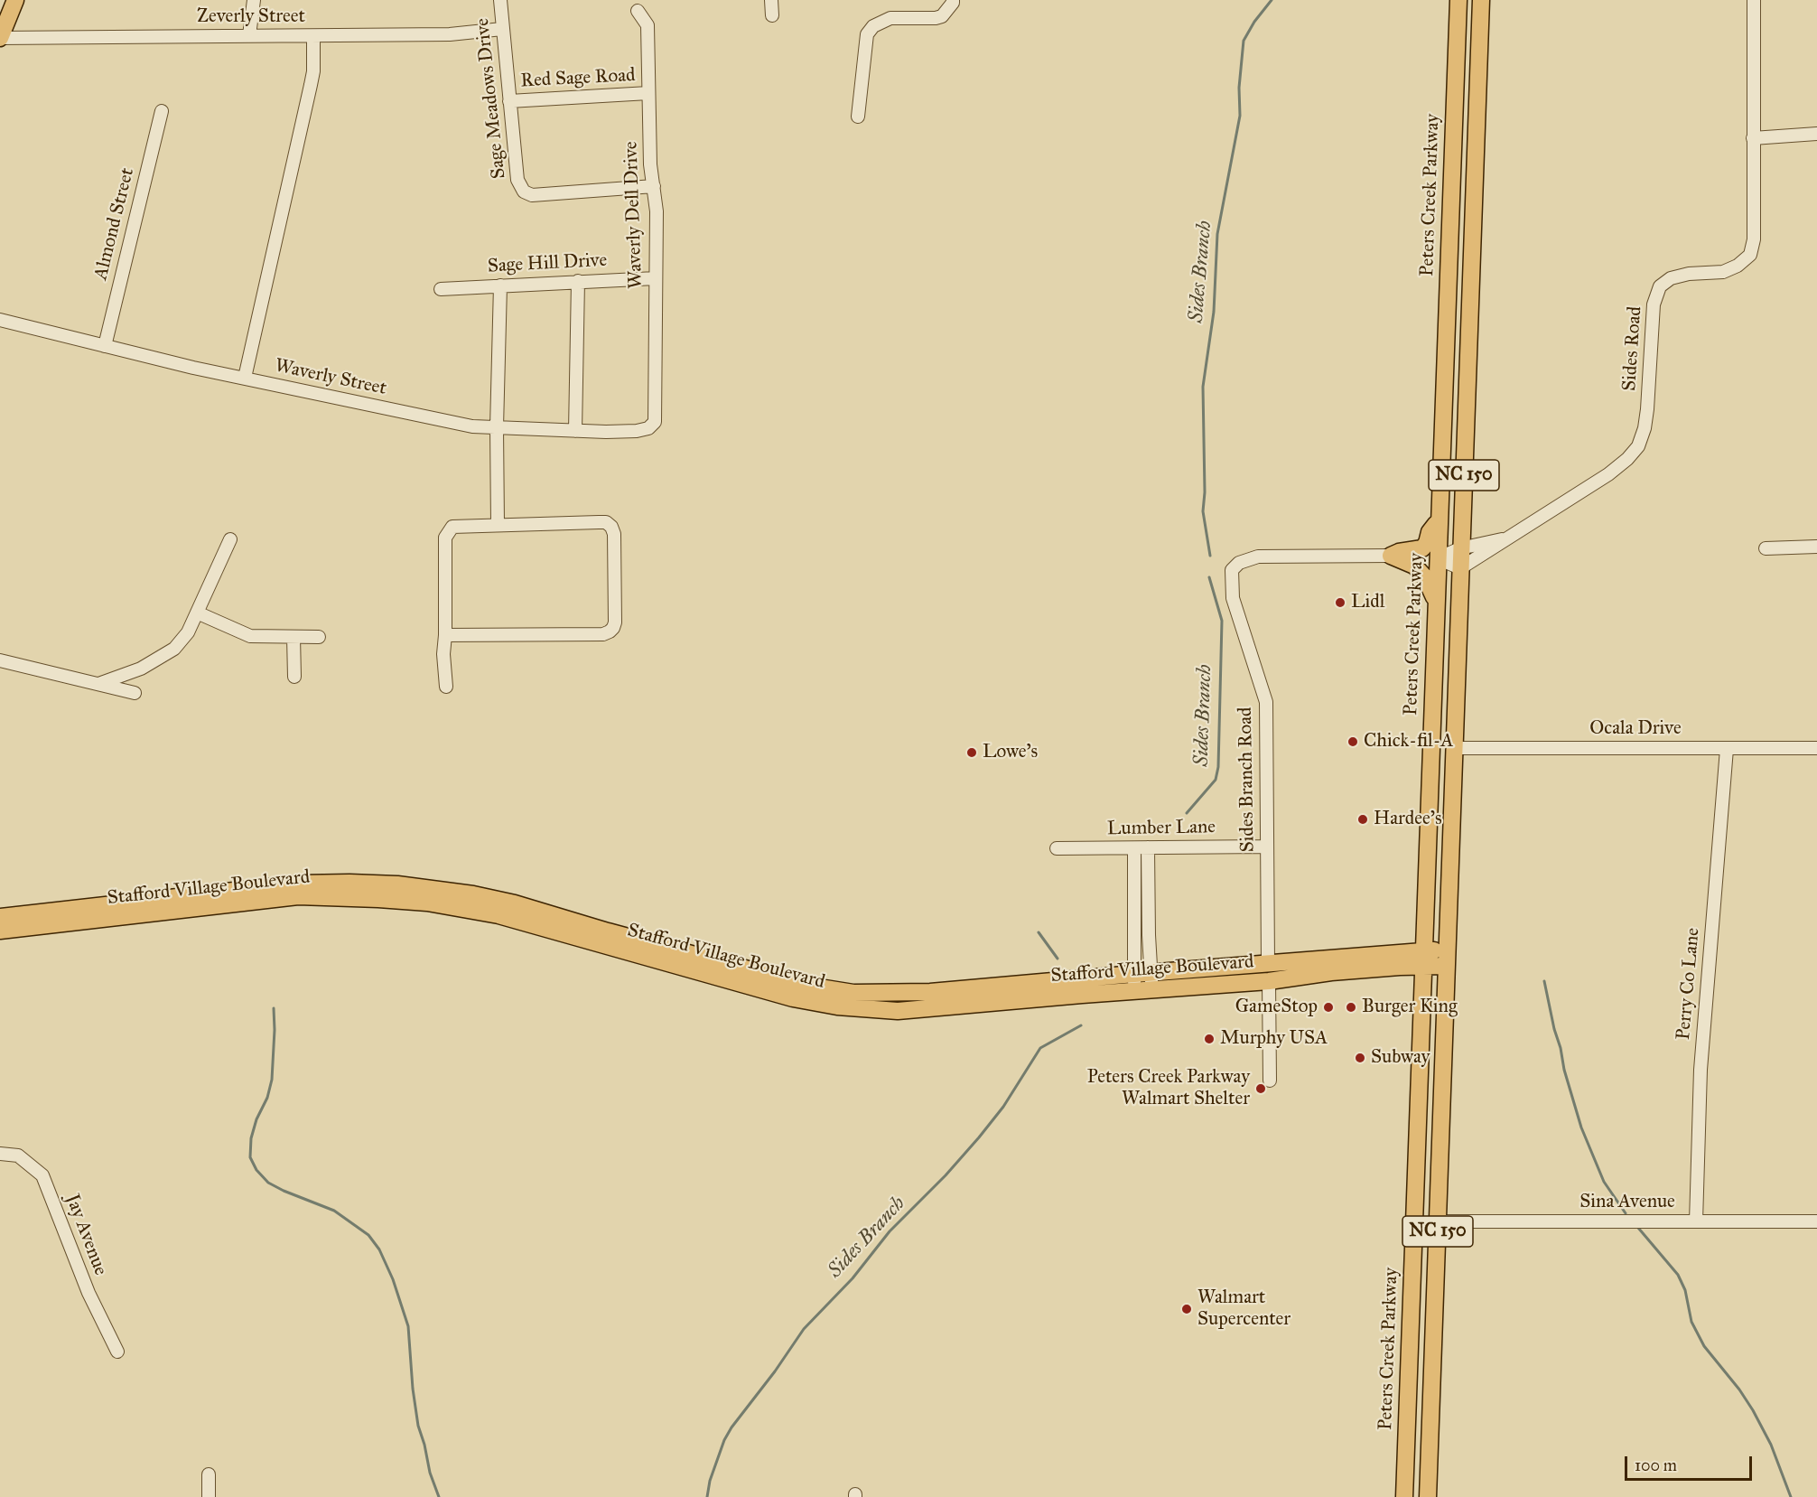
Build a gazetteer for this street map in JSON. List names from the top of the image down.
{
  "streets": {
    "main road": ["Peters Creek Parkway", "NC 150", "Stafford Village Boulevard"],
    "street": [
      "Zeverly Street",
      "Red Sage Road",
      "Sage Meadows Drive",
      "Waverly Dell Drive",
      "Almond Street",
      "Sage Hill Drive",
      "Sides Road",
      "Waverly Street",
      "Ocala Drive",
      "Sides Branch Road",
      "Lumber Lane",
      "Perry Co Lane",
      "Sina Avenue",
      "Jay Avenue"
    ]
  },
  "crossings": [
    ["Zeverly Street", "Sage Meadows Drive"],
    ["Red Sage Road", "Sage Meadows Drive"],
    ["Red Sage Road", "Waverly Dell Drive"],
    ["Sage Meadows Drive", "Waverly Dell Drive"],
    ["Peters Creek Parkway", "Sides Road"],
    ["Peters Creek Parkway", "Stafford Village Boulevard"],
    ["Waverly Dell Drive", "Sage Hill Drive"],
    ["Waverly Dell Drive", "Waverly Street"],
    ["Almond Street", "Waverly Street"],
    ["Sides Road", "NC 150"],
    ["NC 150", "Ocala Drive"],
    ["NC 150", "Stafford Village Boulevard"],
    ["NC 150", "Sina Avenue"],
    ["Ocala Drive", "Perry Co Lane"],
    ["Sides Branch Road", "Lumber Lane"],
    ["Sides Branch Road", "Stafford Village Boulevard"],
    ["Perry Co Lane", "Sina Avenue"]
  ],
  "water": ["Sides Branch"],
  "places": [
    "Lidl",
    "Chick-fil-A",
    "Lowe's",
    "Hardee's",
    "GameStop",
    "Burger King",
    "Murphy USA",
    "Subway",
    "Peters Creek Parkway Walmart Shelter",
    "Walmart Supercenter"
  ],
  "scale_bar": "100 m"
}
